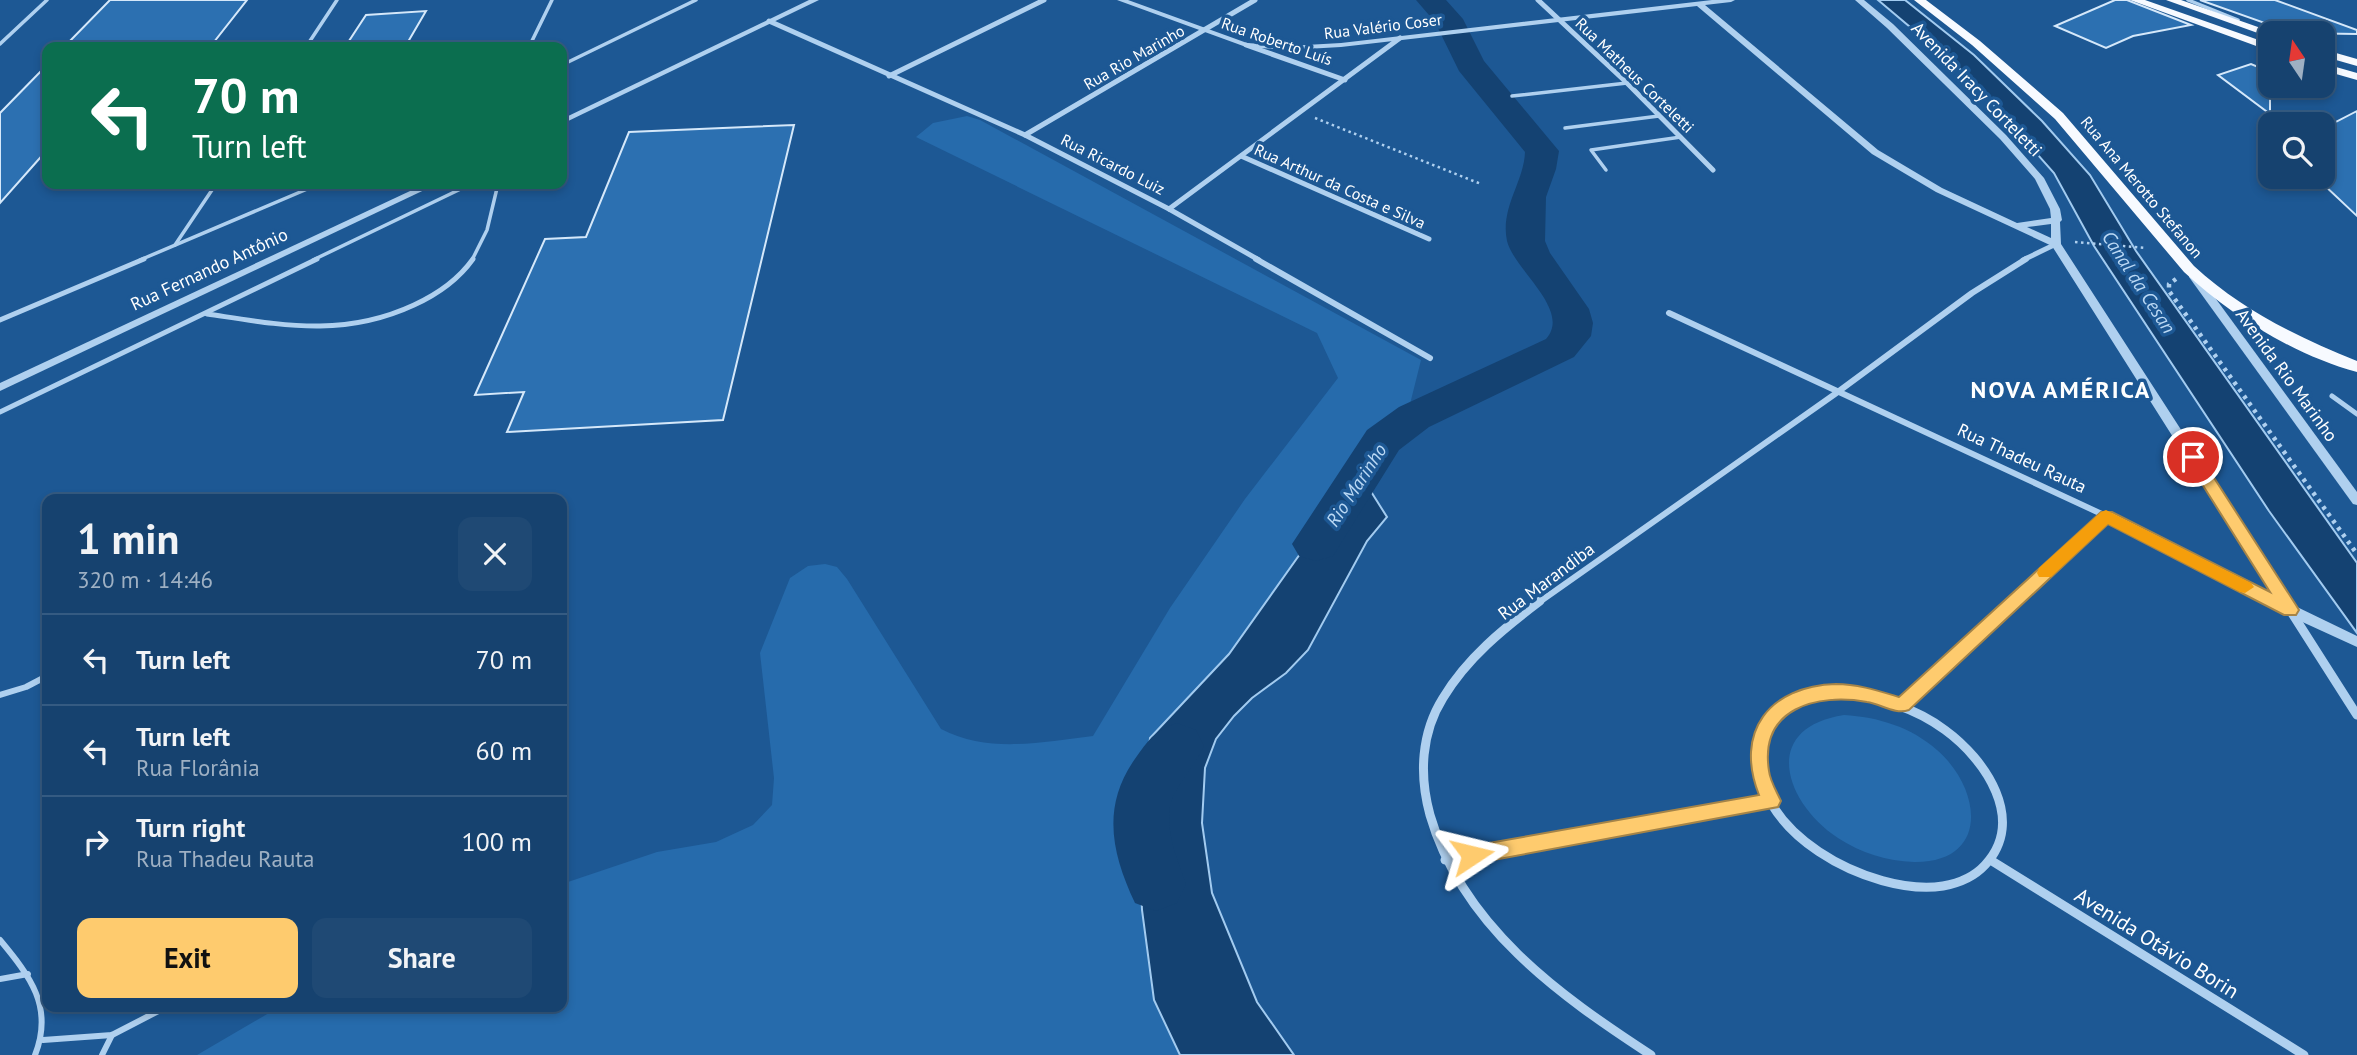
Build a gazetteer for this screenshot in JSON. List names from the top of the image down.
{
  "streets": {
    "main road": ["Rua Ana Merotto Stefanon"],
    "street": [
      "Rua Valério Coser",
      "Rua Roberto Luís",
      "Rua Rio Marinho",
      "Rua Matheus Corteletti",
      "Avenida Iracy Corteletti",
      "Rua Ricardo Luiz",
      "Rua Arthur da Costa e Silva",
      "Rua Fernando Antônio",
      "Avenida Rio Marinho",
      "Rua Thadeu Rauta",
      "Rua Marandiba",
      "Avenida Otávio Borin"
    ]
  },
  "crossings": [
    ["Rua Valério Coser", "Rua Roberto Luís"],
    ["Rua Valério Coser", "Rua Matheus Corteletti"],
    ["Rua Roberto Luís", "Rua Rio Marinho"],
    ["Rua Rio Marinho", "Rua Ricardo Luiz"],
    ["Avenida Iracy Corteletti", "Rua Marandiba"],
    ["Rua Ana Merotto Stefanon", "Avenida Rio Marinho"],
    ["Rua Thadeu Rauta", "Rua Marandiba"]
  ],
  "districts": ["NOVA AMÉRICA"],
  "water": ["Canal da Cesan", "Rio Marinho"],
  "north": "top",
  "page": {
    "turn": ["70 m", "Turn left"],
    "heading": ["1 min", "320 m · 14:46"],
    "list": [
      {
        "name": "Turn left",
        "value": "70 m"
      },
      {
        "name": "Turn left",
        "note": "Rua Florânia",
        "value": "60 m"
      },
      {
        "name": "Turn right",
        "note": "Rua Thadeu Rauta",
        "value": "100 m"
      }
    ],
    "buttons": ["Exit", "Share"]
  }
}
